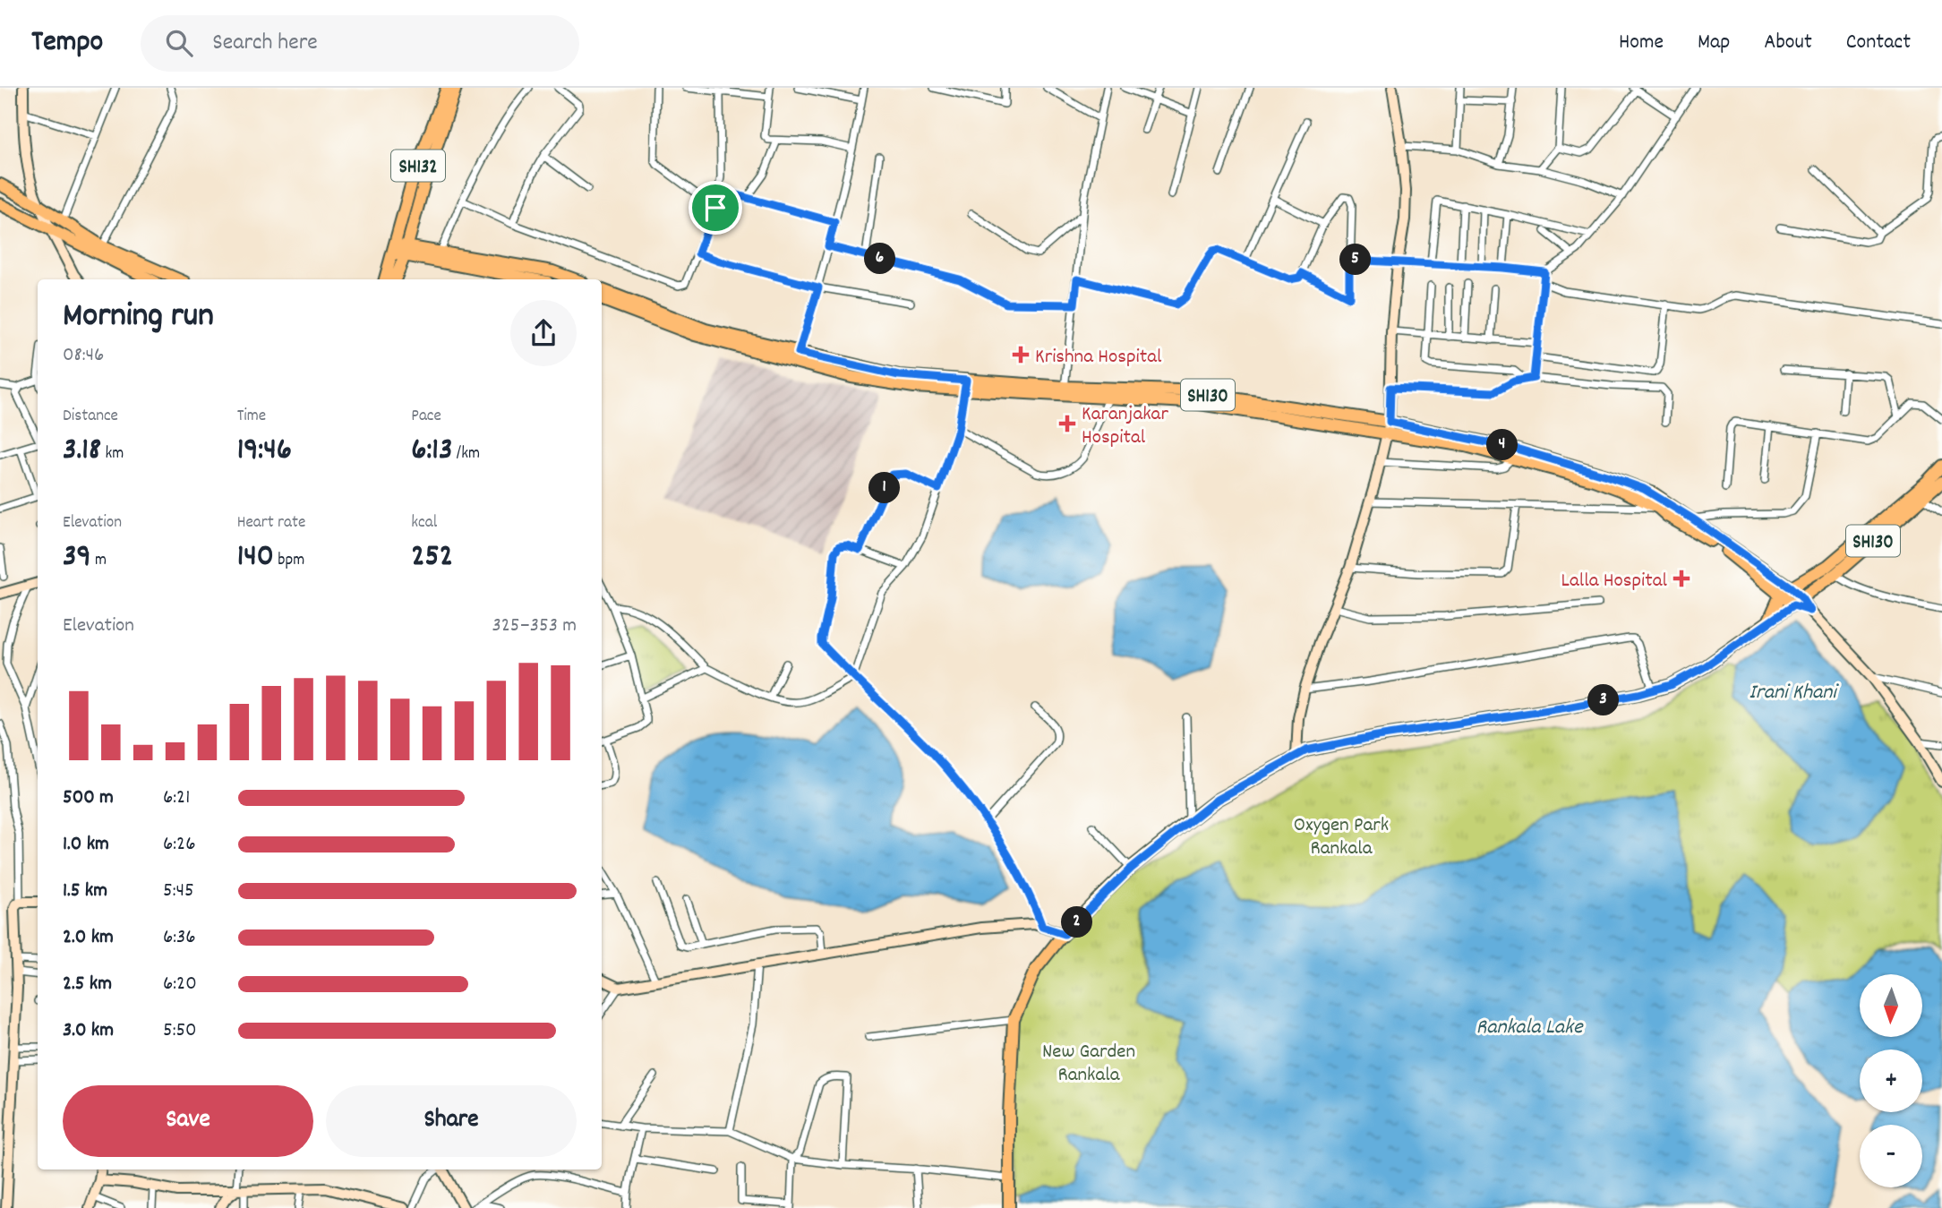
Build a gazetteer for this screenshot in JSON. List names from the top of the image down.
{
  "streets": {
    "main road": ["SH132", "SH130"]
  },
  "water": ["Irani Khani", "Rankala Lake"],
  "parks": ["Oxygen Park Rankala", "New Garden Rankala"],
  "places": {
    "health": ["Krishna Hospital", "Karanjakar Hospital", "Lalla Hospital"]
  },
  "north": "bottom",
  "page": {
    "header": "Tempo",
    "search": "Search here",
    "nav": [
      "Home",
      "Map",
      "About",
      "Contact"
    ],
    "pins": [
      "6",
      "5",
      "4",
      "1",
      "3",
      "2"
    ],
    "heading": ["Morning run", "08:46"],
    "stats": [
      ["Distance", "3.18 km"],
      ["Time", "19:46"],
      ["Pace", "6:13 /km"],
      ["Elevation", "39 m"],
      ["Heart rate", "140 bpm"],
      ["kcal", "252"]
    ],
    "chart": ["Elevation", "325–353 m"],
    "list": [
      {
        "name": "500 m",
        "note": "6:21"
      },
      {
        "name": "1.0 km",
        "note": "6:26"
      },
      {
        "name": "1.5 km",
        "note": "5:45"
      },
      {
        "name": "2.0 km",
        "note": "6:36"
      },
      {
        "name": "2.5 km",
        "note": "6:20"
      },
      {
        "name": "3.0 km",
        "note": "5:50"
      }
    ],
    "map_buttons": ["+", "−"],
    "buttons": ["Save", "Share"]
  }
}
